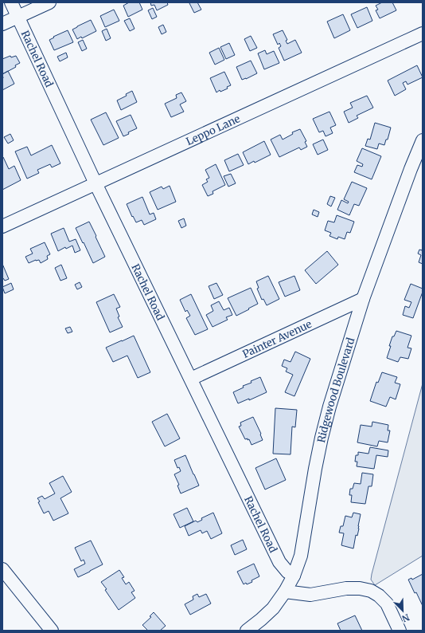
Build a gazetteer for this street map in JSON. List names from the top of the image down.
{
  "streets": {
    "street": [
      "Rachel Road",
      "Leppo Lane",
      "Painter Avenue",
      "Ridgewood Boulevard"
    ]
  },
  "crossings": [
    ["Rachel Road", "Leppo Lane"],
    ["Rachel Road", "Painter Avenue"],
    ["Rachel Road", "Ridgewood Boulevard"],
    ["Painter Avenue", "Ridgewood Boulevard"]
  ],
  "north": "bottom right"
}
